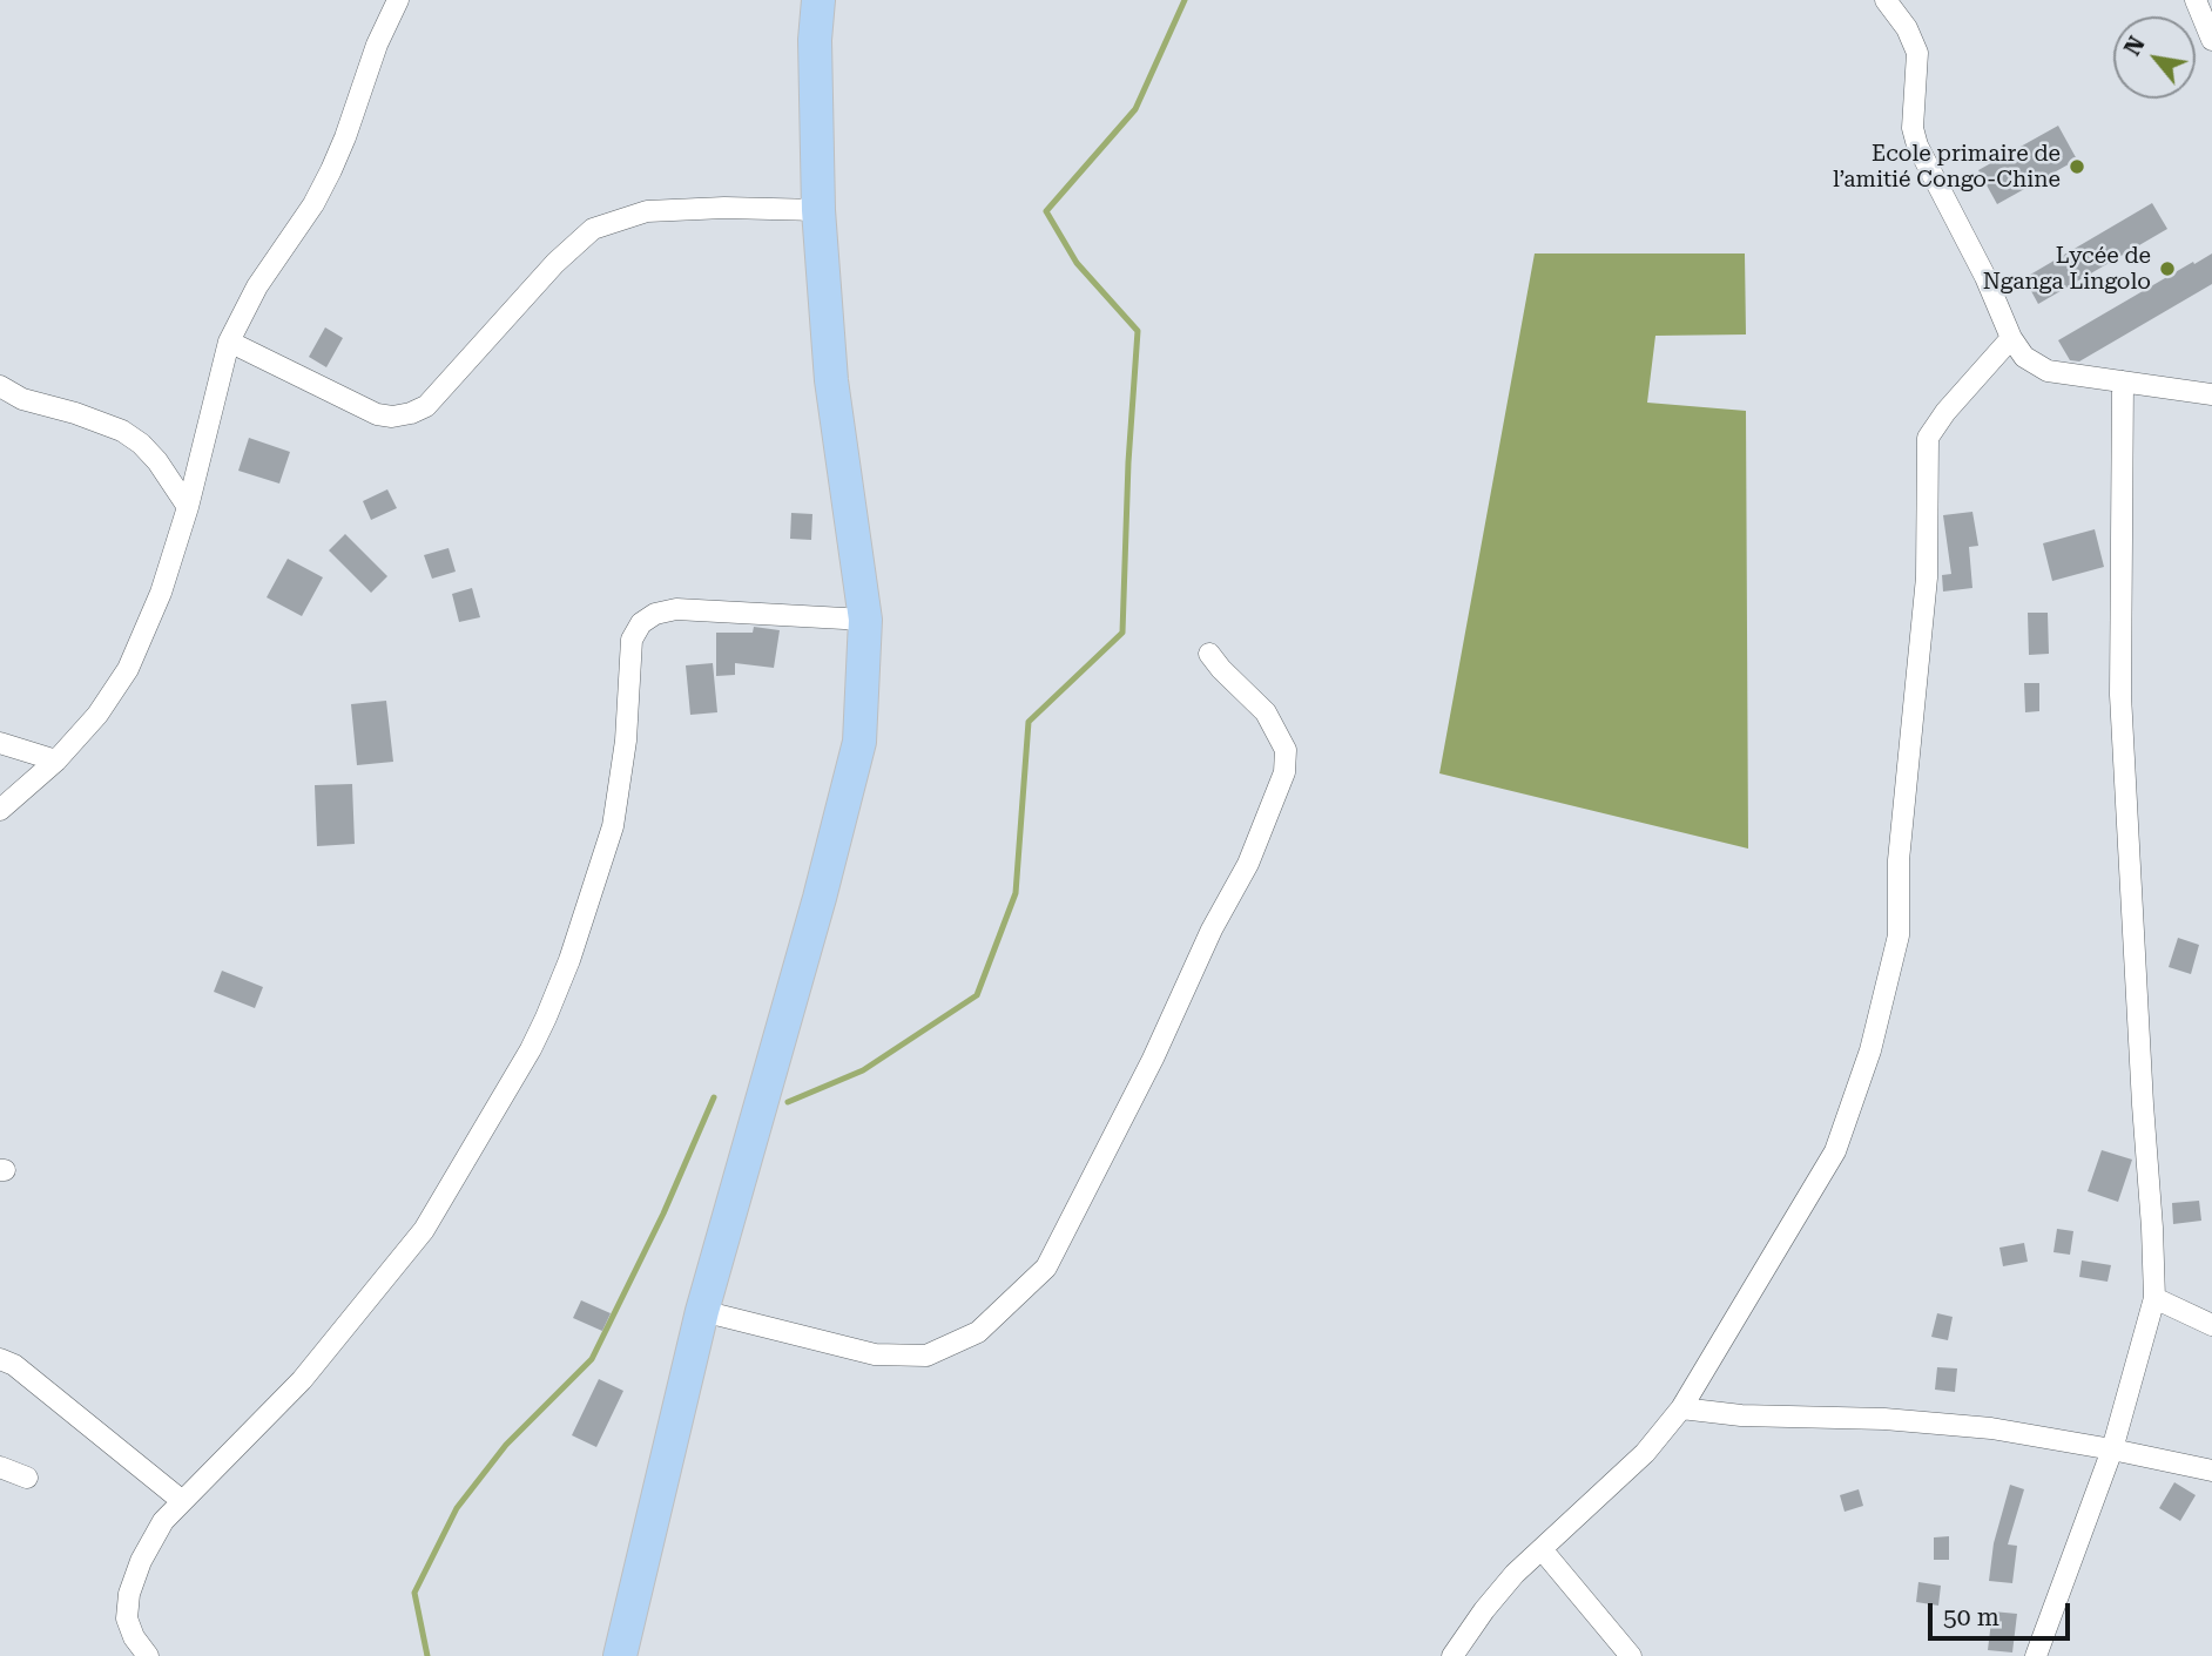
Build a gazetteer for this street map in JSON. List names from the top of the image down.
{
  "places": ["Ecole primaire de l’amitié Congo-Chine", "Lycée de Nganga Lingolo"],
  "scale_bar": "50 m",
  "north": "top left"
}
